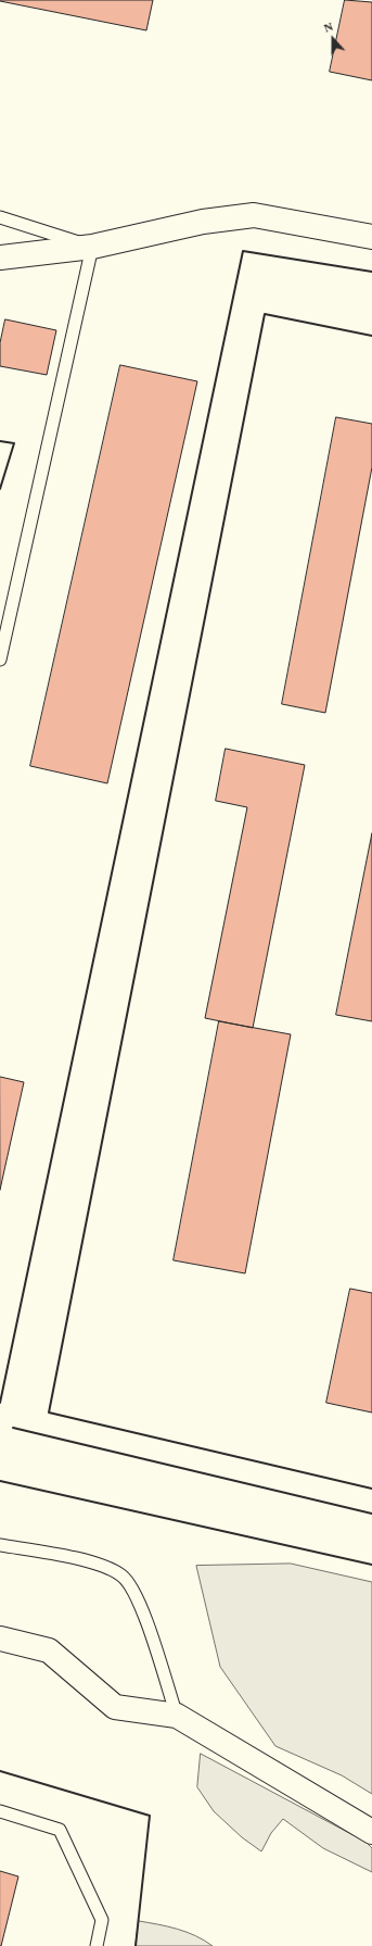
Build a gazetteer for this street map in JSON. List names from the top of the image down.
{
  "north": "top"
}
